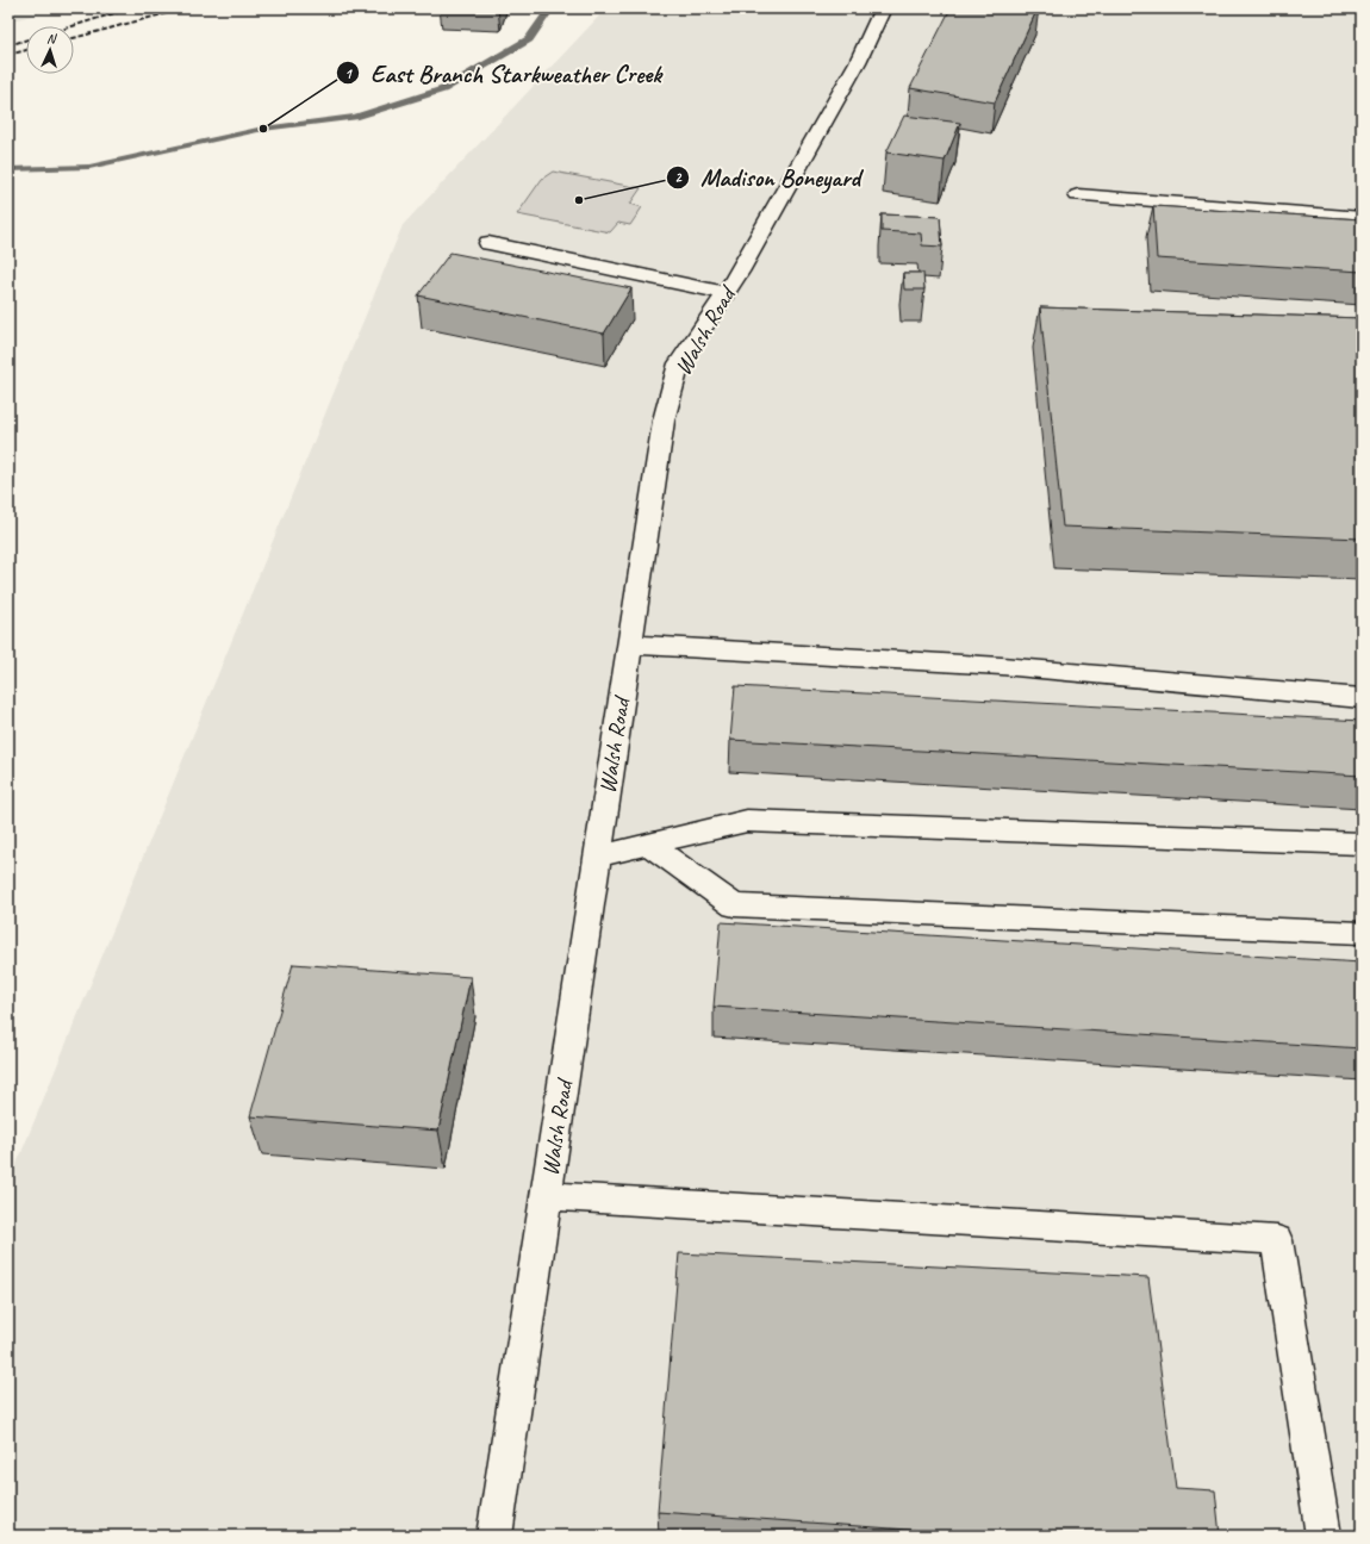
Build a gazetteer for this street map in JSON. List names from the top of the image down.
{
  "streets": {
    "street": ["Walsh Road"]
  },
  "places": ["East Branch Starkweather Creek", "Madison Boneyard"],
  "north": "top"
}
